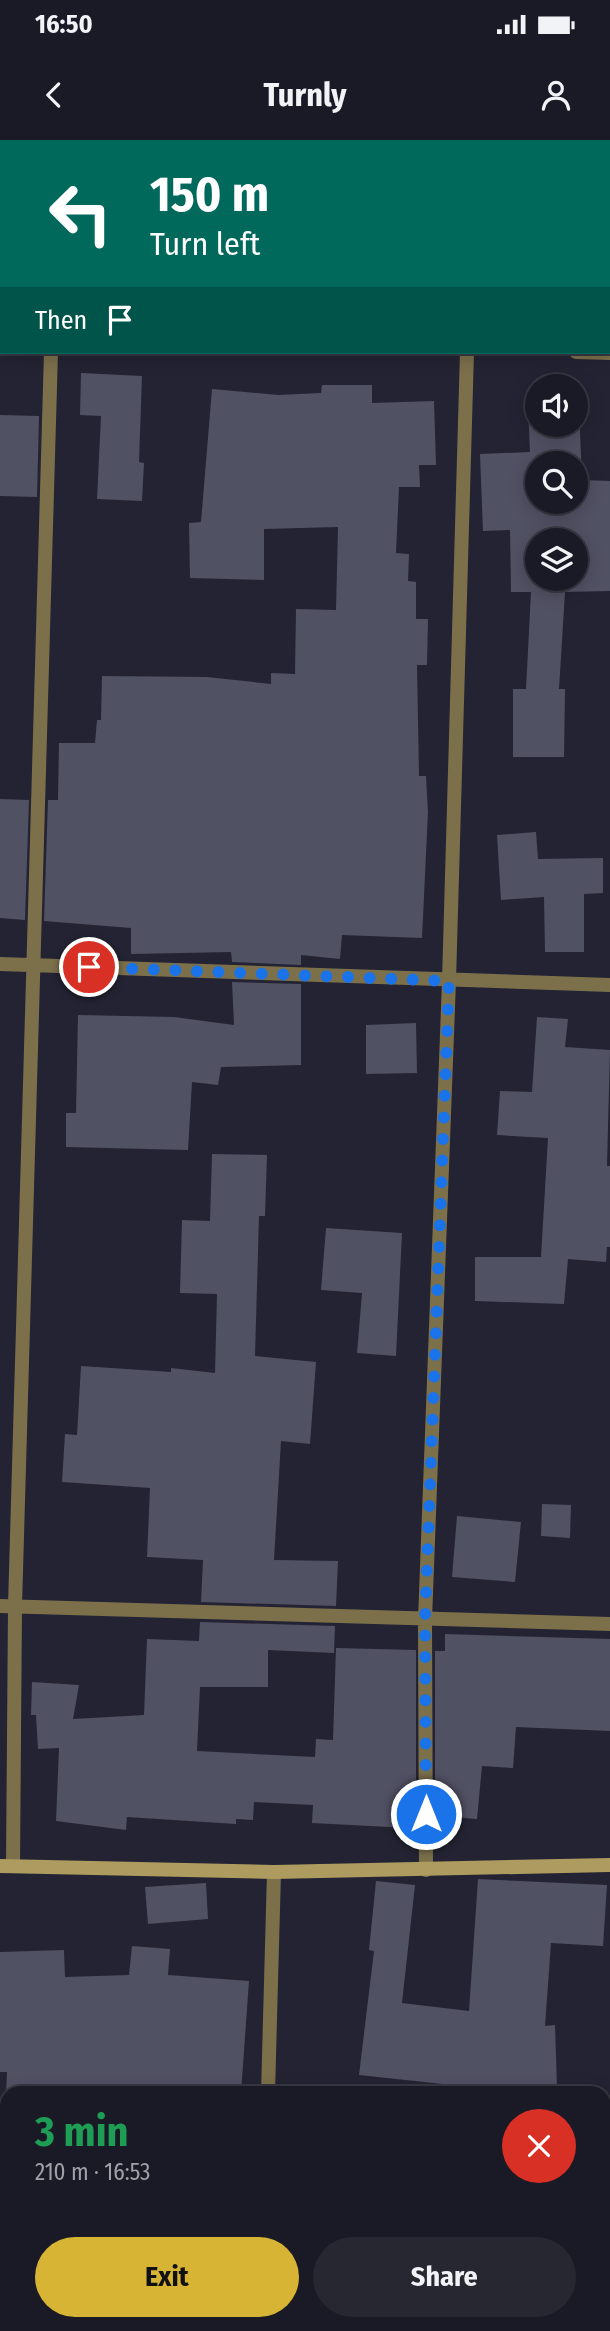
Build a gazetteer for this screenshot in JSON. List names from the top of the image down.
{
  "page": {
    "status": "16:50",
    "header": "Turnly",
    "turn": ["150 m", "Turn left"],
    "then": "Then",
    "heading": ["3 min", "210 m · 16:53"],
    "buttons": ["Exit", "Share"]
  }
}
